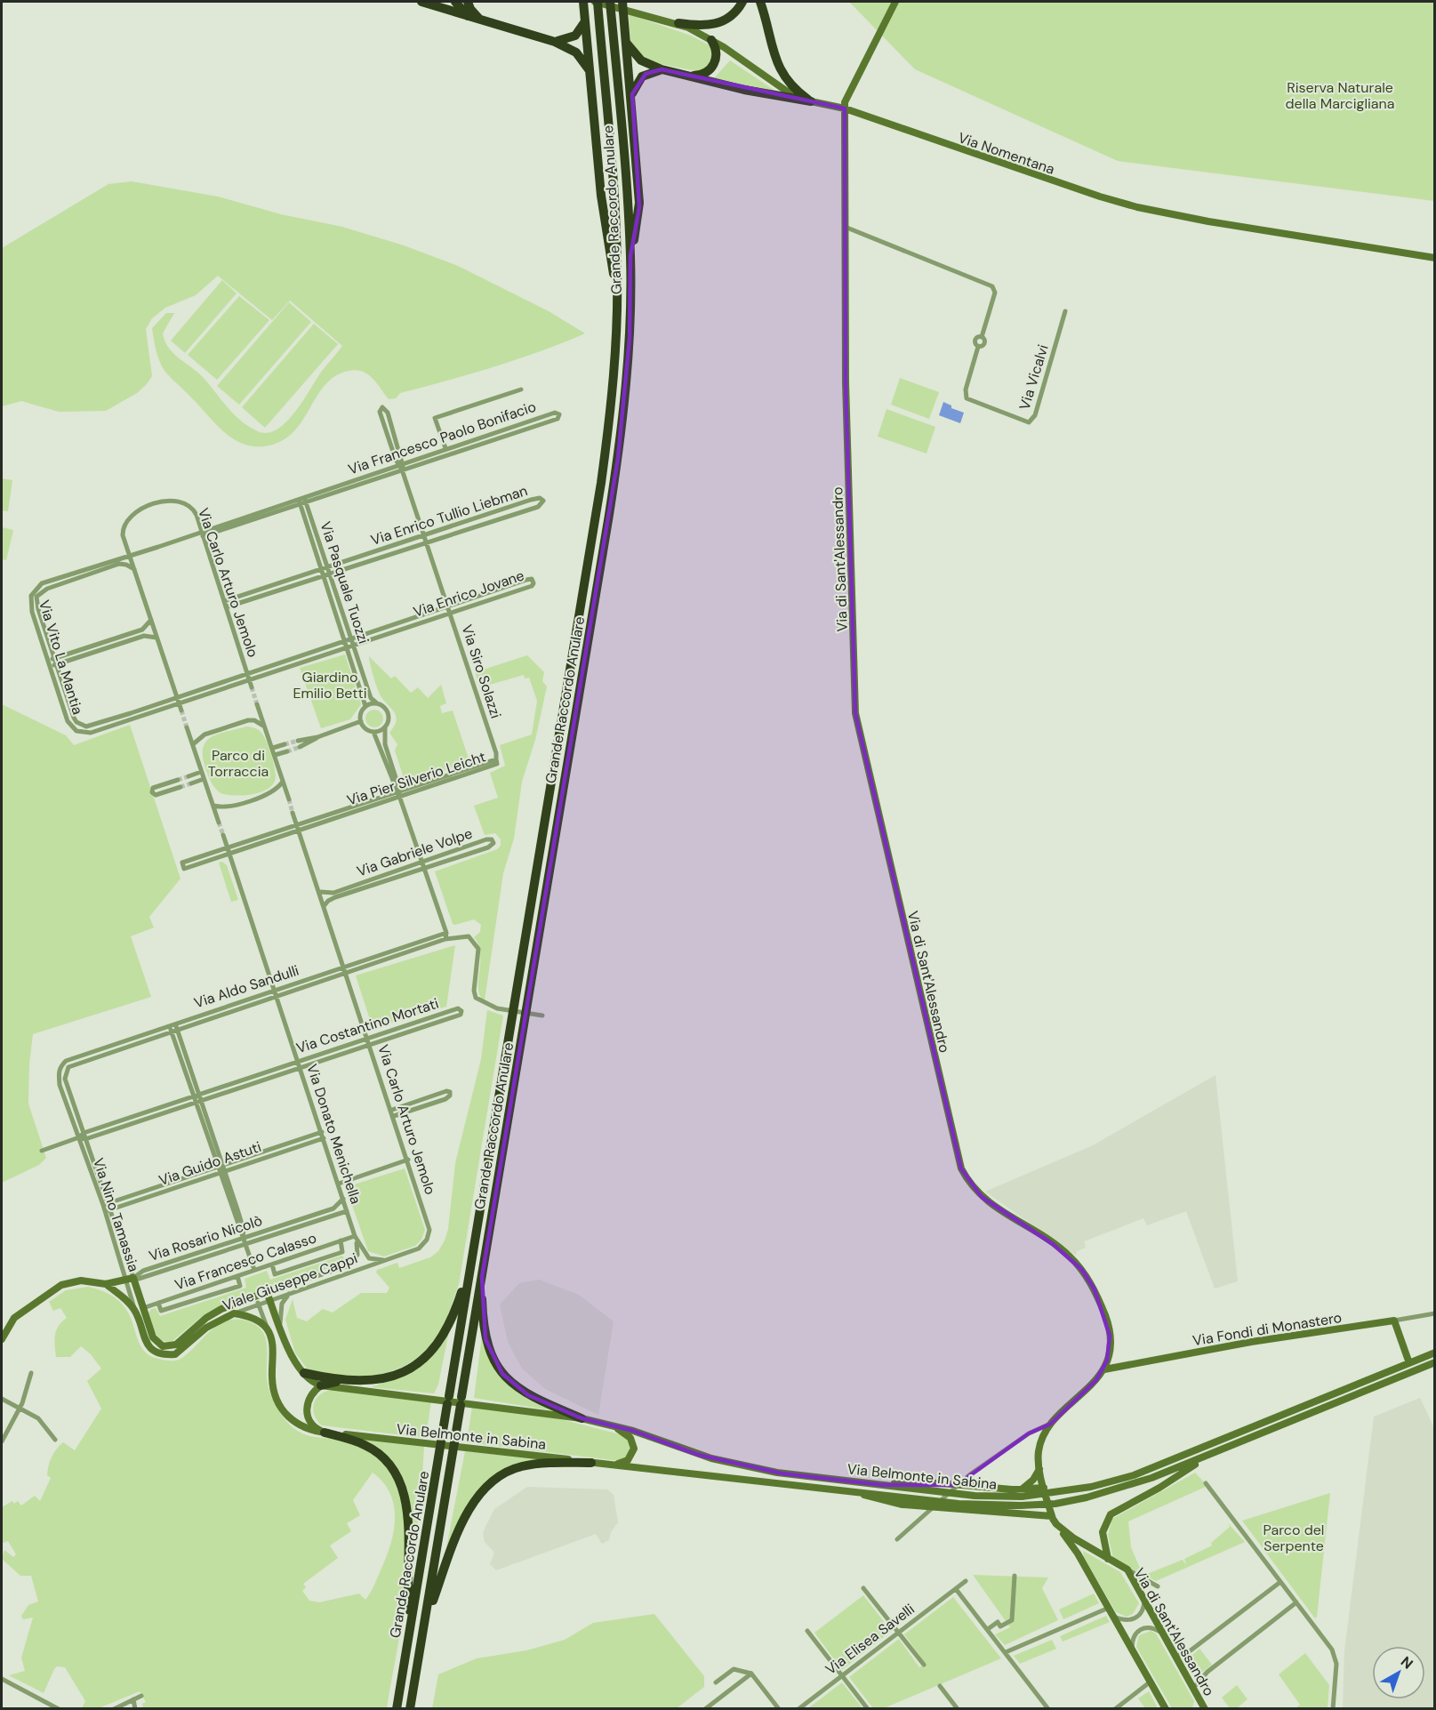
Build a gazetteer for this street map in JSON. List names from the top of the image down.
{
  "streets": {
    "highway": ["Grande Raccordo Anulare"],
    "street": [
      "Via Nomentana",
      "Via Vicalvi",
      "Via Francesco Paolo Bonifacio",
      "Via Enrico Tullio Liebman",
      "Via di Sant'Alessandro",
      "Via Carlo Arturo Jemolo",
      "Via Pasquale Tuozzi",
      "Via Enrico Jovane",
      "Via Vito La Mantia",
      "Via Siro Solazzi",
      "Via Pier Silverio Leicht",
      "Via Gabriele Volpe",
      "Via Aldo Sandulli",
      "Via Costantino Mortati",
      "Via Donato Menichella",
      "Via Guido Astuti",
      "Via Nino Tamassia",
      "Via Rosario Nicolò",
      "Via Francesco Calasso",
      "Viale Giuseppe Cappi",
      "Via Fondi di Monastero",
      "Via Belmonte in Sabina",
      "Via Elisea Savelli"
    ]
  },
  "crossings": [
    ["Via Nomentana", "Grande Raccordo Anulare"],
    ["Via Nomentana", "Via di Sant'Alessandro"],
    ["Via Vicalvi", "Via di Sant'Alessandro"],
    ["Via Francesco Paolo Bonifacio", "Via Carlo Arturo Jemolo"],
    ["Via Francesco Paolo Bonifacio", "Via Pasquale Tuozzi"],
    ["Via Francesco Paolo Bonifacio", "Via Vito La Mantia"],
    ["Via Francesco Paolo Bonifacio", "Via Siro Solazzi"],
    ["Via Enrico Tullio Liebman", "Via Carlo Arturo Jemolo"],
    ["Via Enrico Tullio Liebman", "Via Pasquale Tuozzi"],
    ["Via Enrico Tullio Liebman", "Via Siro Solazzi"],
    ["Via di Sant'Alessandro", "Via Fondi di Monastero"],
    ["Via Carlo Arturo Jemolo", "Via Enrico Jovane"],
    ["Via Carlo Arturo Jemolo", "Via Pier Silverio Leicht"],
    ["Via Carlo Arturo Jemolo", "Via Gabriele Volpe"],
    ["Via Carlo Arturo Jemolo", "Via Aldo Sandulli"],
    ["Via Carlo Arturo Jemolo", "Via Costantino Mortati"],
    ["Via Carlo Arturo Jemolo", "Viale Giuseppe Cappi"],
    ["Via Pasquale Tuozzi", "Via Enrico Jovane"],
    ["Via Enrico Jovane", "Via Vito La Mantia"],
    ["Via Enrico Jovane", "Via Siro Solazzi"],
    ["Via Siro Solazzi", "Via Pier Silverio Leicht"],
    ["Via Pier Silverio Leicht", "Via Donato Menichella"],
    ["Via Aldo Sandulli", "Via Donato Menichella"],
    ["Via Aldo Sandulli", "Via Nino Tamassia"],
    ["Via Costantino Mortati", "Via Donato Menichella"],
    ["Via Costantino Mortati", "Via Nino Tamassia"],
    ["Via Donato Menichella", "Via Guido Astuti"],
    ["Via Donato Menichella", "Via Rosario Nicolò"],
    ["Via Donato Menichella", "Via Francesco Calasso"],
    ["Via Donato Menichella", "Viale Giuseppe Cappi"],
    ["Via Guido Astuti", "Via Nino Tamassia"],
    ["Via Nino Tamassia", "Via Rosario Nicolò"],
    ["Via Nino Tamassia", "Via Francesco Calasso"],
    ["Via Nino Tamassia", "Viale Giuseppe Cappi"],
    ["Via Francesco Calasso", "Viale Giuseppe Cappi"],
    ["Viale Giuseppe Cappi", "Via Belmonte in Sabina"]
  ],
  "parks": [
    "Riserva Naturale della Marcigliana",
    "Giardino Emilio Betti",
    "Parco di Torraccia",
    "Parco del Serpente"
  ],
  "north": "top right"
}
